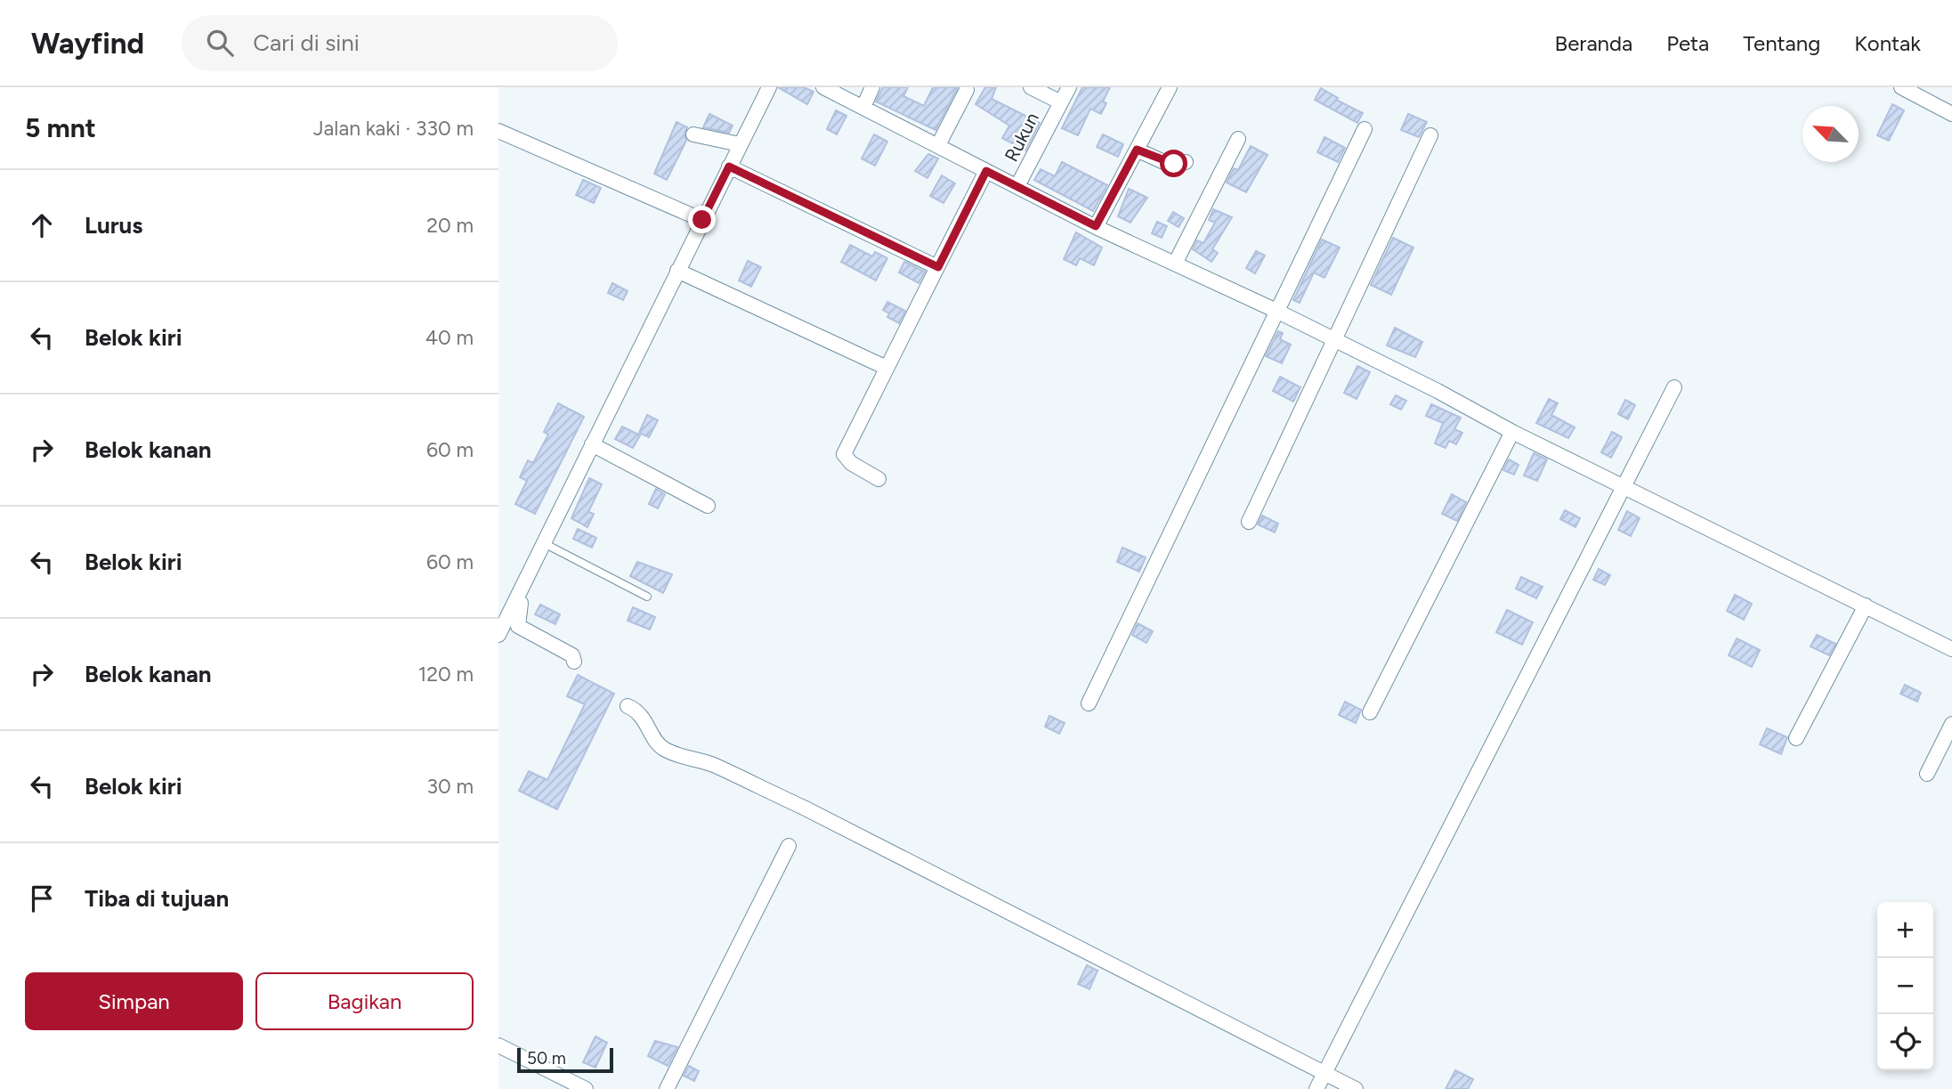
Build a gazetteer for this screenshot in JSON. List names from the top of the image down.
{
  "streets": {
    "street": ["Rukun"]
  },
  "scale_bar": "50 m",
  "north": "top left",
  "page": {
    "header": "Wayfind",
    "search": "Cari di sini",
    "nav": [
      "Beranda",
      "Peta",
      "Tentang",
      "Kontak"
    ],
    "heading": ["5 mnt", "Jalan kaki · 330 m"],
    "list": [
      ["Lurus", "20 m"],
      ["Belok kiri", "40 m"],
      ["Belok kanan", "60 m"],
      ["Belok kiri", "60 m"],
      ["Belok kanan", "120 m"],
      ["Belok kiri", "30 m"],
      "Tiba di tujuan"
    ],
    "map_buttons": ["+", "−"],
    "buttons": ["Simpan", "Bagikan"],
    "scale": "50 m"
  }
}
